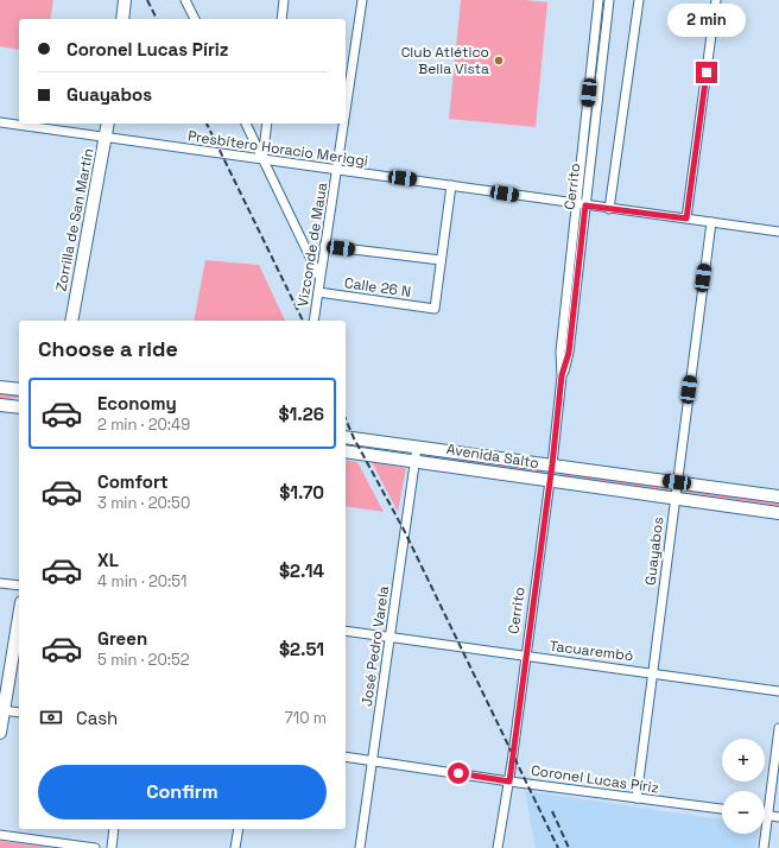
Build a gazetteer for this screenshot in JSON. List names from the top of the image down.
{
  "streets": {
    "street": [
      "Presbítero Horacio Meriggi",
      "Cerrito",
      "Zorrilla de San Martín",
      "Vizconde de Maua",
      "Calle 26 N",
      "Avenida Salto",
      "Guayabos",
      "José Pedro Varela",
      "Tacuarembó",
      "Coronel Lucas Píriz"
    ]
  },
  "crossings": [
    ["Presbítero Horacio Meriggi", "Cerrito"],
    ["Presbítero Horacio Meriggi", "Zorrilla de San Martín"],
    ["Presbítero Horacio Meriggi", "Vizconde de Maua"],
    ["Presbítero Horacio Meriggi", "Guayabos"],
    ["Cerrito", "Avenida Salto"],
    ["Cerrito", "Tacuarembó"],
    ["Cerrito", "Coronel Lucas Píriz"],
    ["Vizconde de Maua", "Calle 26 N"],
    ["Avenida Salto", "Guayabos"],
    ["Avenida Salto", "José Pedro Varela"],
    ["Guayabos", "Tacuarembó"],
    ["Guayabos", "Coronel Lucas Píriz"],
    ["José Pedro Varela", "Tacuarembó"],
    ["José Pedro Varela", "Coronel Lucas Píriz"]
  ],
  "places": ["Club Atlético Bella Vista"],
  "page": {
    "bubble": "2 min",
    "banner": ["Coronel Lucas Píriz", "Guayabos"],
    "heading": "Choose a ride",
    "list": [
      {
        "name": "Economy",
        "note": "2 min · 20:49",
        "value": "$1.26"
      },
      {
        "name": "Comfort",
        "note": "3 min · 20:50",
        "value": "$1.70"
      },
      {
        "name": "XL",
        "note": "4 min · 20:51",
        "value": "$2.14"
      },
      {
        "name": "Green",
        "note": "5 min · 20:52",
        "value": "$2.51"
      }
    ],
    "pay": ["Cash", "710 m"],
    "map_buttons": ["+", "−"],
    "buttons": "Confirm"
  }
}
